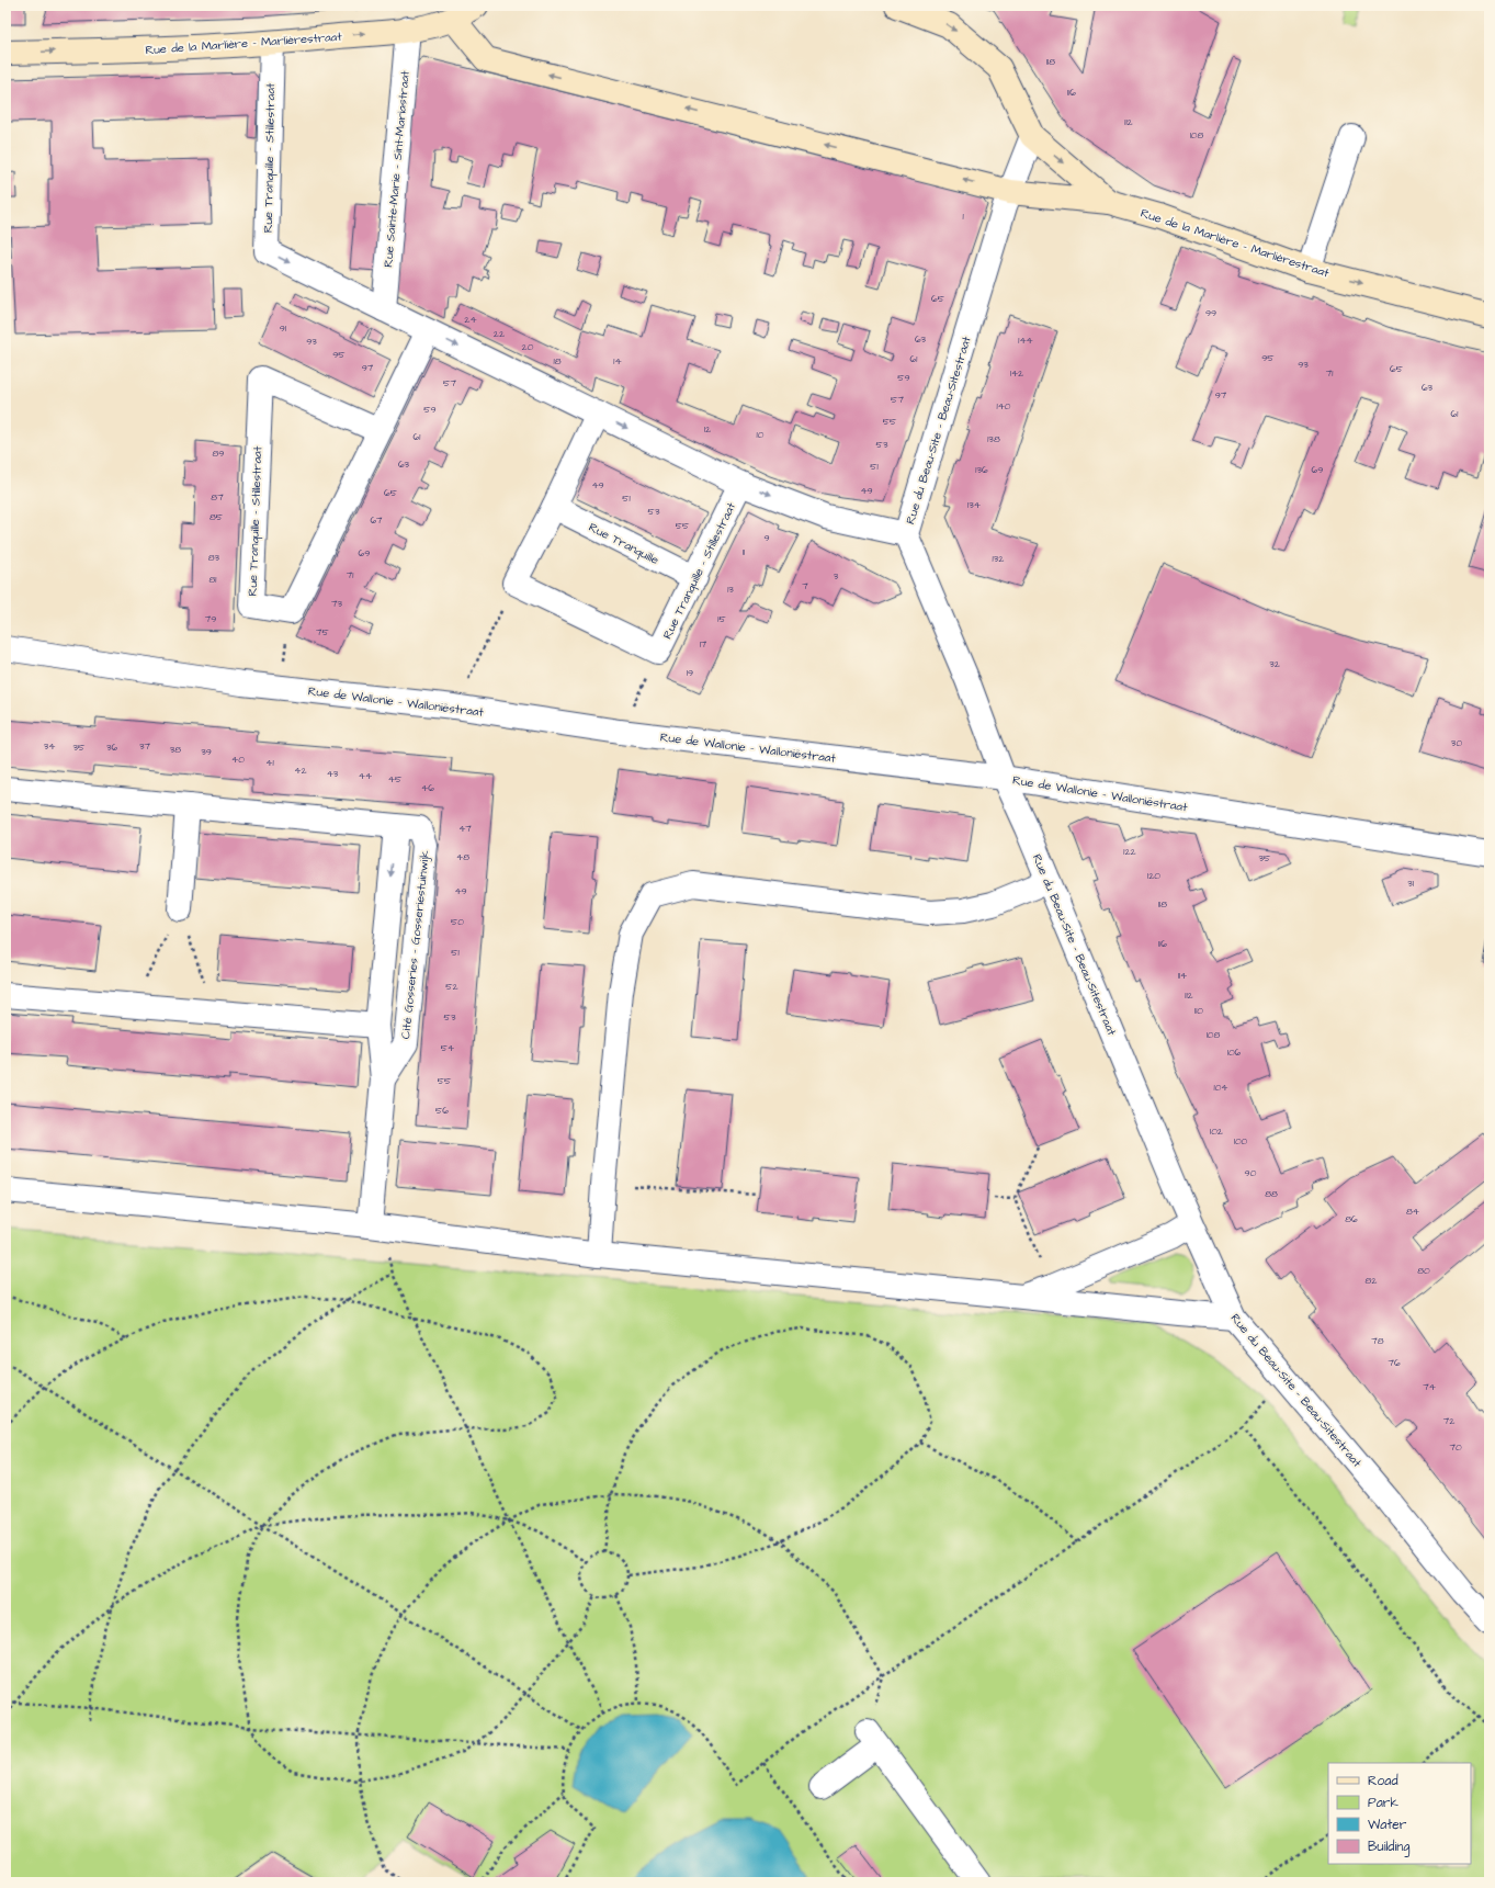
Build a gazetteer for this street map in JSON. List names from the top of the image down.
{
  "streets": {
    "street": [
      "Rue de la Marlière - Marlièrestraat",
      "Rue Tranquille - Stillestraat",
      "Rue Sainte-Marie - Sint-Mariastraat",
      "Rue du Beau-Site - Beau-Sitestraat",
      "Rue Tranquille",
      "Rue de Wallonie - Walloniëstraat",
      "Cité Gosseries - Gosseriestuinwijk"
    ]
  },
  "crossings": [
    ["Rue de la Marlière - Marlièrestraat", "Rue Tranquille - Stillestraat"],
    ["Rue de la Marlière - Marlièrestraat", "Rue Sainte-Marie - Sint-Mariastraat"],
    ["Rue de la Marlière - Marlièrestraat", "Rue du Beau-Site - Beau-Sitestraat"],
    ["Rue Tranquille - Stillestraat", "Rue Sainte-Marie - Sint-Mariastraat"],
    ["Rue Tranquille - Stillestraat", "Rue du Beau-Site - Beau-Sitestraat"],
    ["Rue Tranquille - Stillestraat", "Rue Tranquille"],
    ["Rue du Beau-Site - Beau-Sitestraat", "Rue de Wallonie - Walloniëstraat"]
  ],
  "one_way": ["Rue Tranquille - Stillestraat"],
  "house_numbers": [
    "118",
    "116",
    "112",
    "108",
    "1",
    "65",
    "99",
    "24",
    "91",
    "22",
    "63",
    "144",
    "93",
    "20",
    "95",
    "95",
    "61",
    "18",
    "14",
    "93",
    "97",
    "65",
    "142",
    "71",
    "59",
    "57",
    "63",
    "97",
    "57",
    "140",
    "59",
    "61",
    "55",
    "12",
    "10",
    "61",
    "138",
    "53",
    "89",
    "63",
    "51",
    "136",
    "69",
    "49",
    "49",
    "65",
    "87",
    "51",
    "134",
    "53",
    "85",
    "67",
    "55",
    "9",
    "11",
    "69",
    "83",
    "132",
    "71",
    "3",
    "81",
    "7",
    "13",
    "73",
    "79",
    "15",
    "75",
    "17",
    "32",
    "19",
    "30",
    "34",
    "37",
    "35",
    "36",
    "38",
    "39",
    "40",
    "41",
    "42",
    "43",
    "44",
    "45",
    "46",
    "47",
    "122",
    "48",
    "35",
    "120",
    "31",
    "49",
    "118",
    "50",
    "116",
    "51",
    "114",
    "52",
    "112",
    "110",
    "53",
    "108",
    "54",
    "106",
    "55",
    "104",
    "56",
    "102",
    "100",
    "90",
    "88",
    "84",
    "86",
    "80",
    "82",
    "78",
    "76",
    "74",
    "72",
    "70"
  ],
  "legend": [
    "Road",
    "Park",
    "Water",
    "Building"
  ]
}
